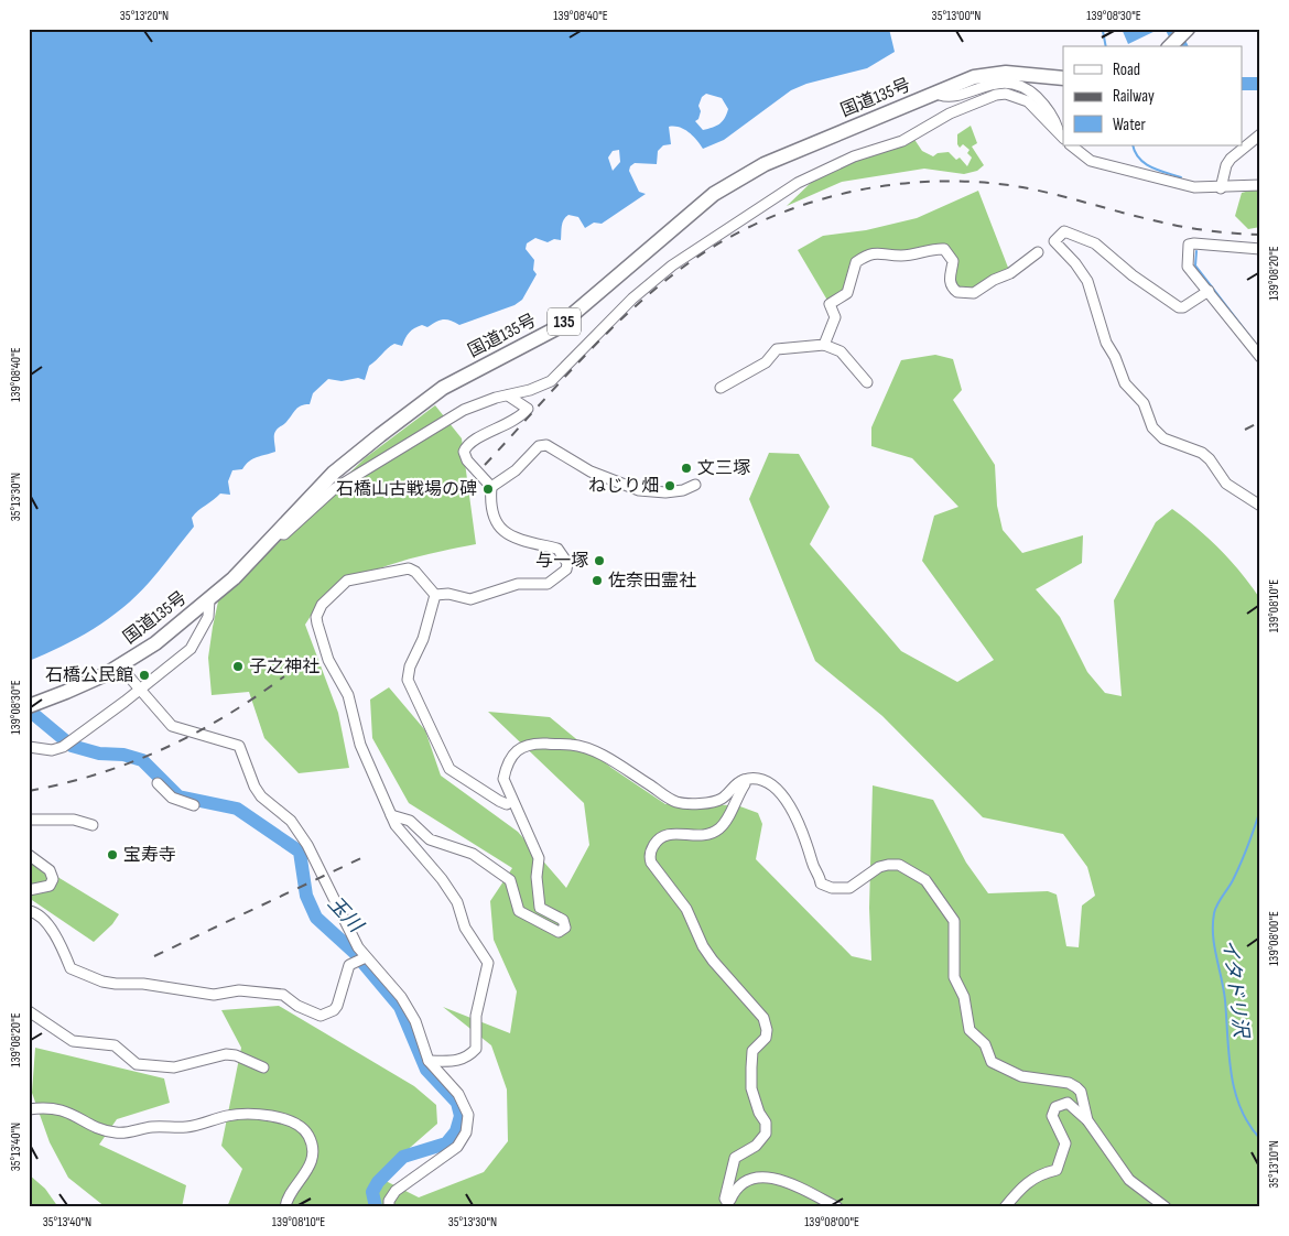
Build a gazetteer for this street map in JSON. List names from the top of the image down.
{
  "streets": {
    "highway": ["国道135号", "135"]
  },
  "water": ["玉川", "イタドリ沢"],
  "places": [
    "文三塚",
    "ねじり畑",
    "石橋山古戦場の碑",
    "与一塚",
    "佐奈田霊社",
    "子之神社",
    "石橋公民館",
    "宝寿寺"
  ],
  "legend": ["Road", "Railway", "Water"],
  "coordinates": [
    "35°13'20\"N",
    "139°08'40\"E",
    "35°13'00\"N",
    "139°08'30\"E",
    "139°08'20\"E",
    "35°13'30\"N",
    "139°08'10\"E",
    "139°08'00\"E",
    "35°13'40\"N",
    "35°13'10\"N"
  ]
}
